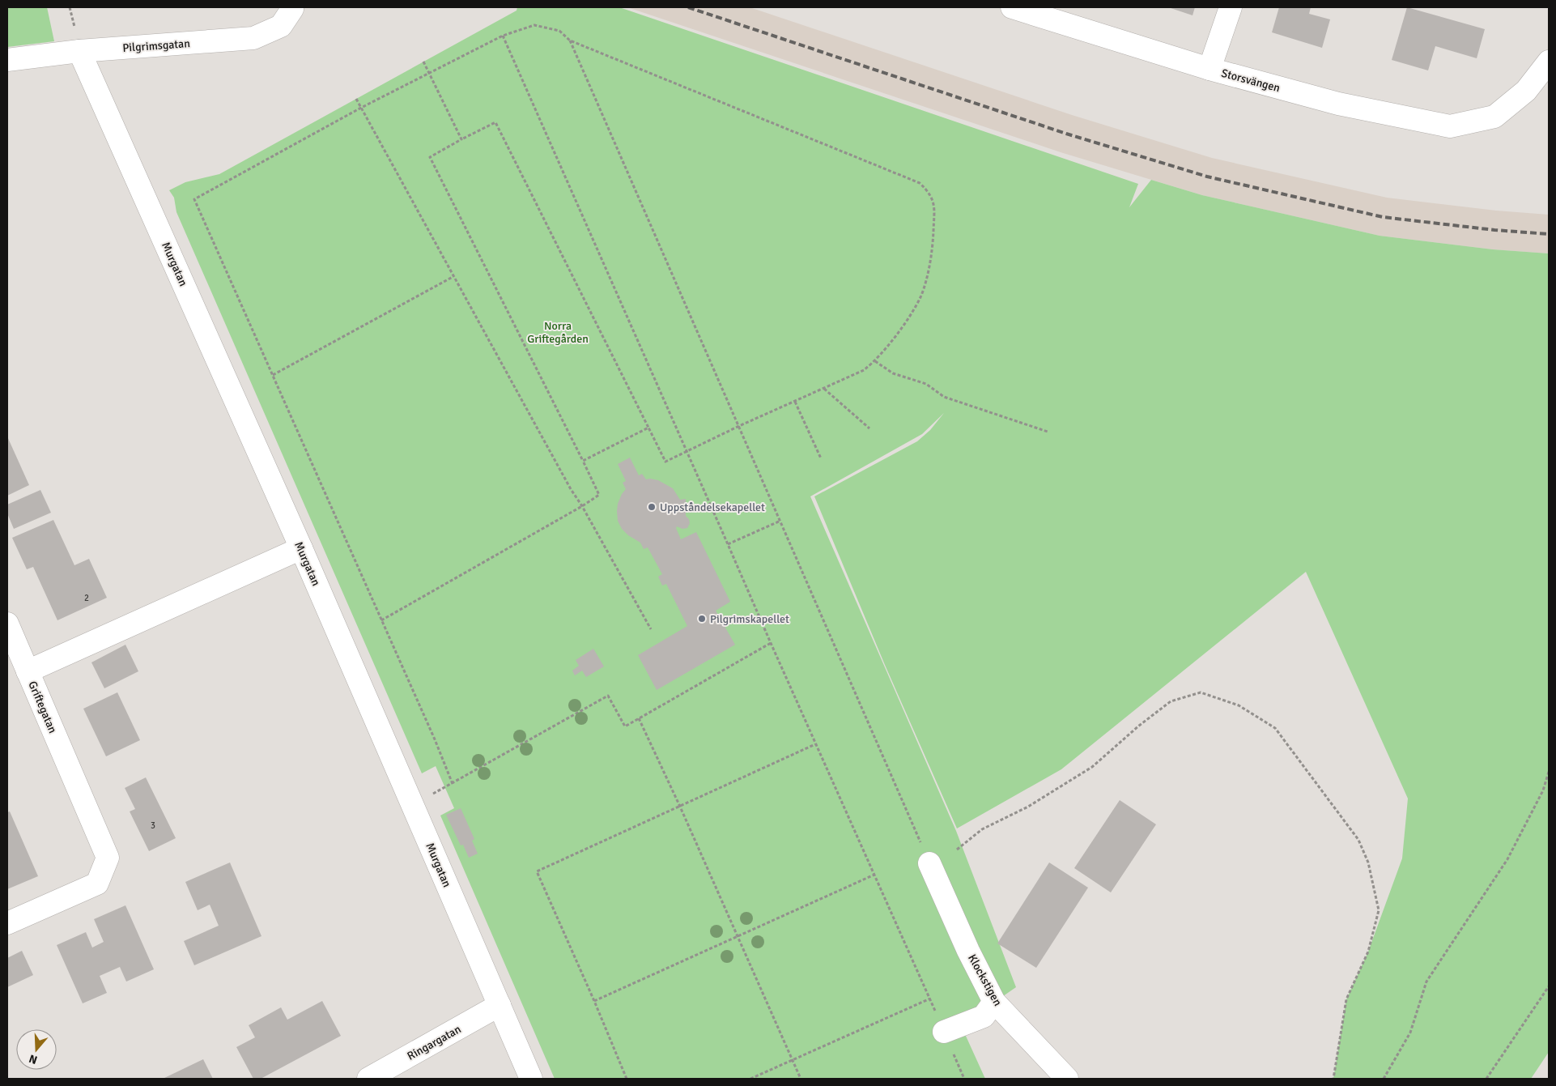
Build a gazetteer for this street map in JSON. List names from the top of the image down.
{
  "streets": {
    "street": [
      "Pilgrimsgatan",
      "Storsvängen",
      "Murgatan",
      "Griftegatan",
      "Klockstigen",
      "Ringargatan"
    ]
  },
  "crossings": [
    ["Pilgrimsgatan", "Murgatan"],
    ["Murgatan", "Griftegatan"],
    ["Murgatan", "Ringargatan"]
  ],
  "parks": ["Norra Griftegården"],
  "places": ["Uppståndelsekapellet", "Pilgrimskapellet"],
  "house_numbers": ["2", "3"],
  "north": "bottom"
}
